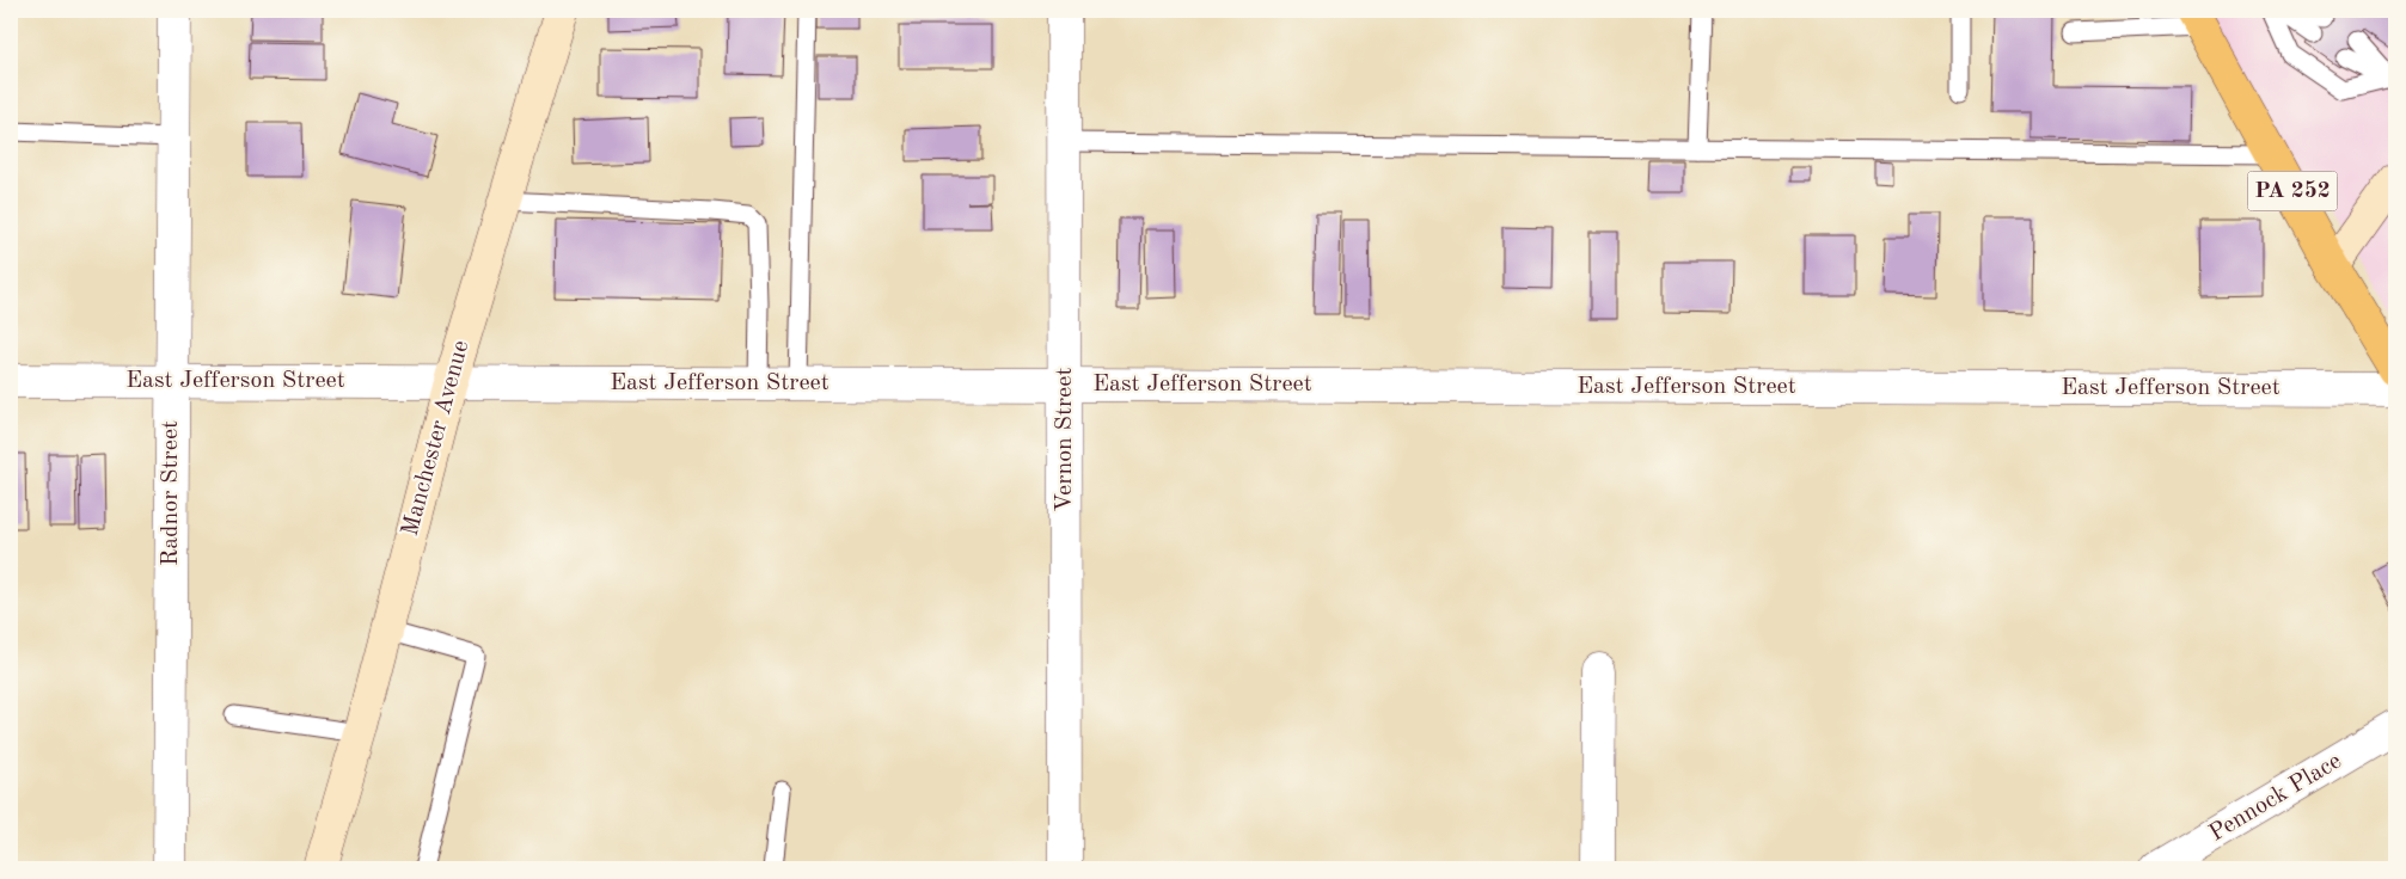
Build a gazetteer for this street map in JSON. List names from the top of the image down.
{
  "streets": {
    "main road": ["PA 252"],
    "street": [
      "East Jefferson Street",
      "Manchester Avenue",
      "Vernon Street",
      "Radnor Street",
      "Pennock Place"
    ]
  },
  "crossings": [
    ["East Jefferson Street", "Manchester Avenue"],
    ["East Jefferson Street", "Vernon Street"],
    ["East Jefferson Street", "Radnor Street"]
  ]
}
